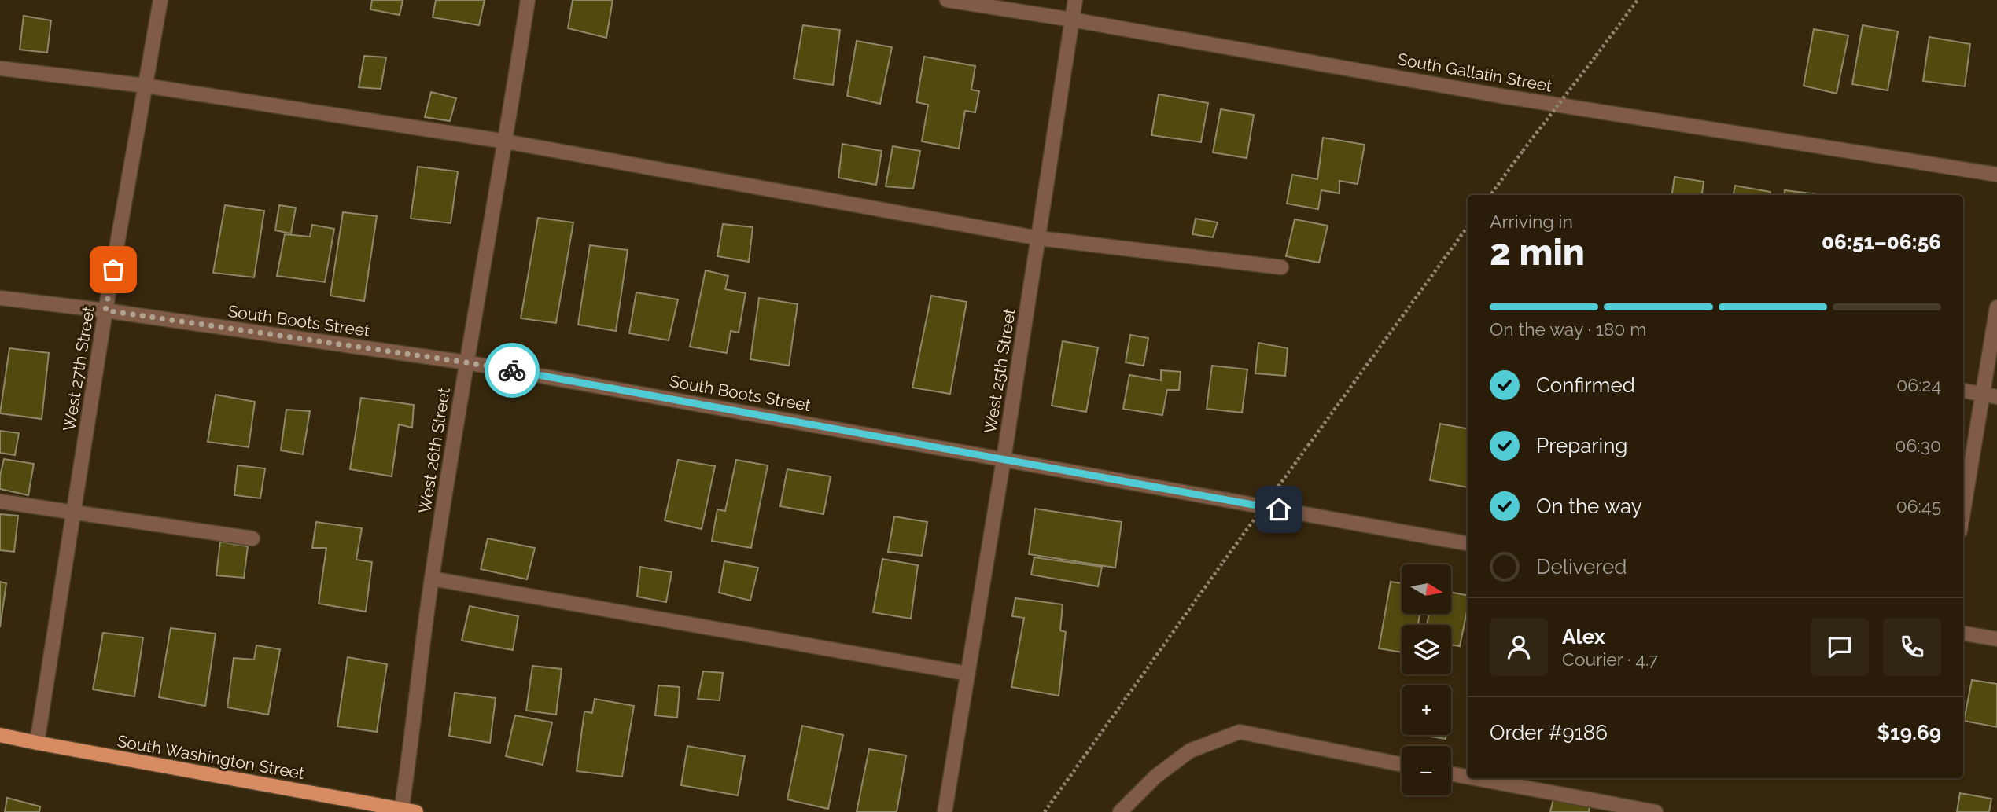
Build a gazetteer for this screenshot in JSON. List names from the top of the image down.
{
  "streets": {
    "main road": ["South Washington Street"],
    "street": [
      "South Gallatin Street",
      "South Boots Street",
      "West 27th Street",
      "West 25th Street",
      "West 26th Street"
    ]
  },
  "crossings": [
    ["South Gallatin Street", "West 25th Street"],
    ["South Boots Street", "West 27th Street"],
    ["South Boots Street", "West 25th Street"],
    ["South Boots Street", "West 26th Street"],
    ["West 27th Street", "South Washington Street"],
    ["West 26th Street", "South Washington Street"]
  ],
  "north": "right",
  "page": {
    "heading": ["2 min", "Arriving in", "06:51–06:56"],
    "panel": [
      "Alex",
      "Courier · 4.7",
      "Order #9186",
      "$19.69"
    ],
    "bar": "On the way · 180 m",
    "list": [
      ["Confirmed", "06:24"],
      ["Preparing", "06:30"],
      ["On the way", "06:45"],
      "Delivered"
    ],
    "map_buttons": ["+", "−"]
  }
}
